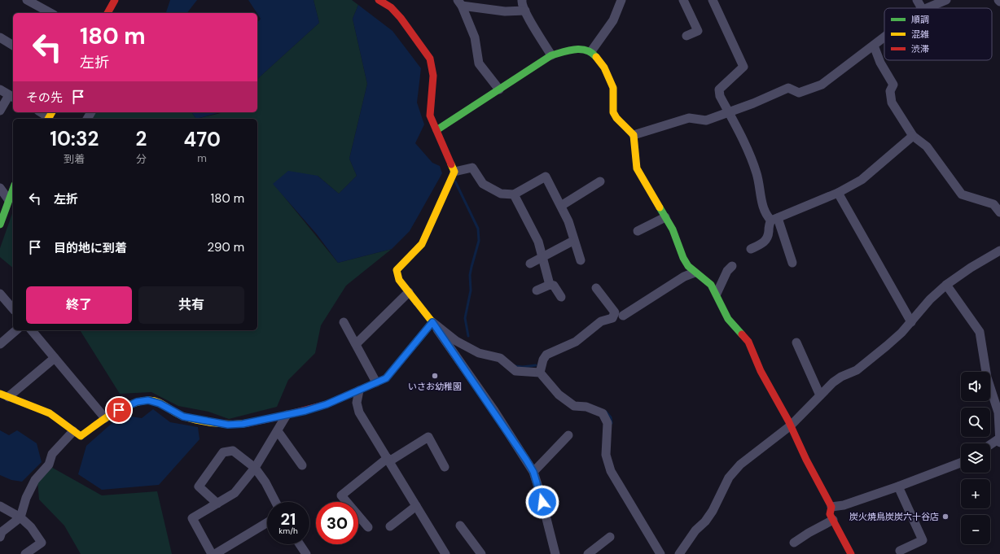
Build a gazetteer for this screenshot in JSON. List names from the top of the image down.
{
  "places": ["いさお幼稚園", "炭火焼鳥炭炭六十谷店"],
  "legend": ["順調", "混雑", "渋滞"],
  "page": {
    "turn": ["180 m", "左折"],
    "then": "その先",
    "eta": [
      "10:32",
      "到着",
      "2",
      "分",
      "470",
      "m"
    ],
    "list": [
      {
        "name": "左折",
        "value": "180 m"
      },
      {
        "name": "目的地に到着",
        "value": "290 m"
      }
    ],
    "buttons": ["終了", "共有"],
    "map_buttons": ["+", "−"],
    "speed": "21 km/h",
    "limit": "30"
  }
}
